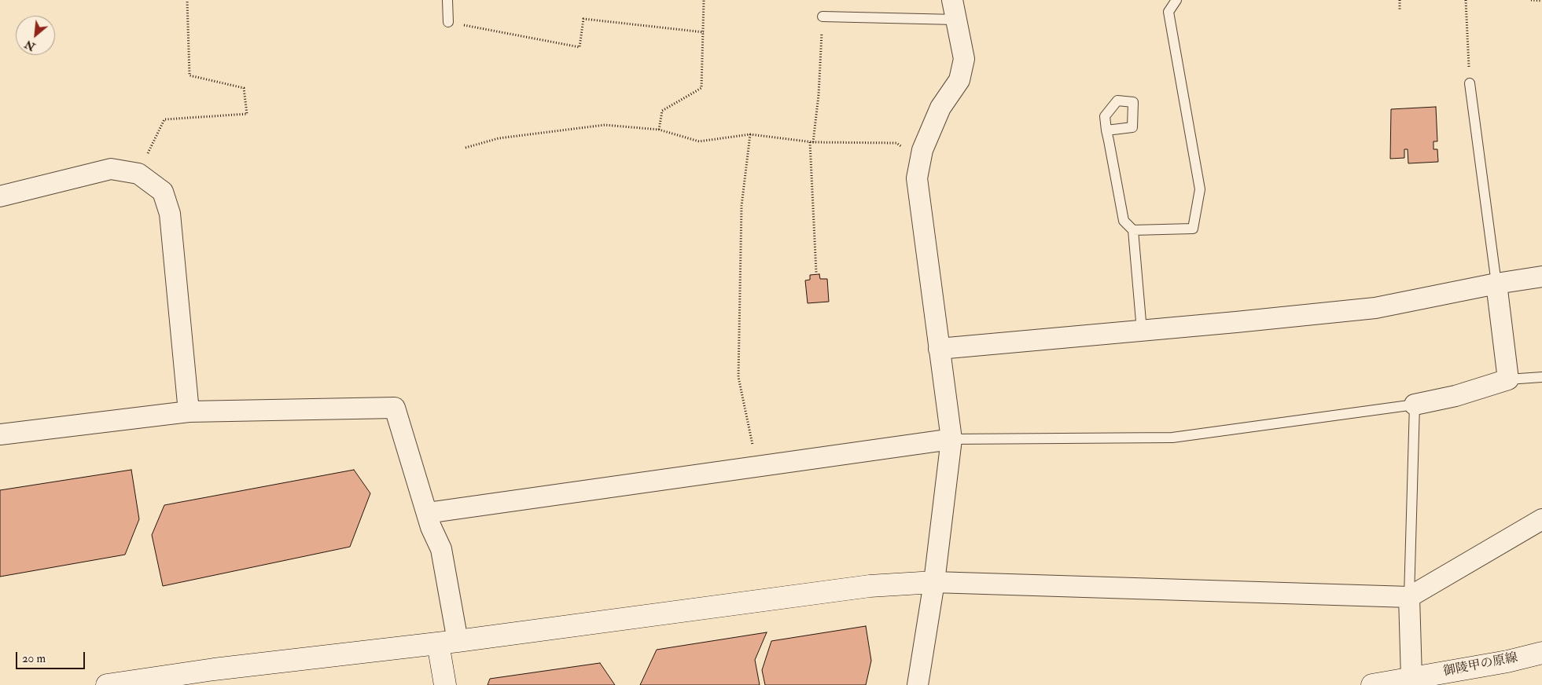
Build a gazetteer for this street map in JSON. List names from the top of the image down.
{
  "streets": {
    "street": ["御陵甲の原線"]
  },
  "scale_bar": "20 m",
  "north": "bottom left"
}
